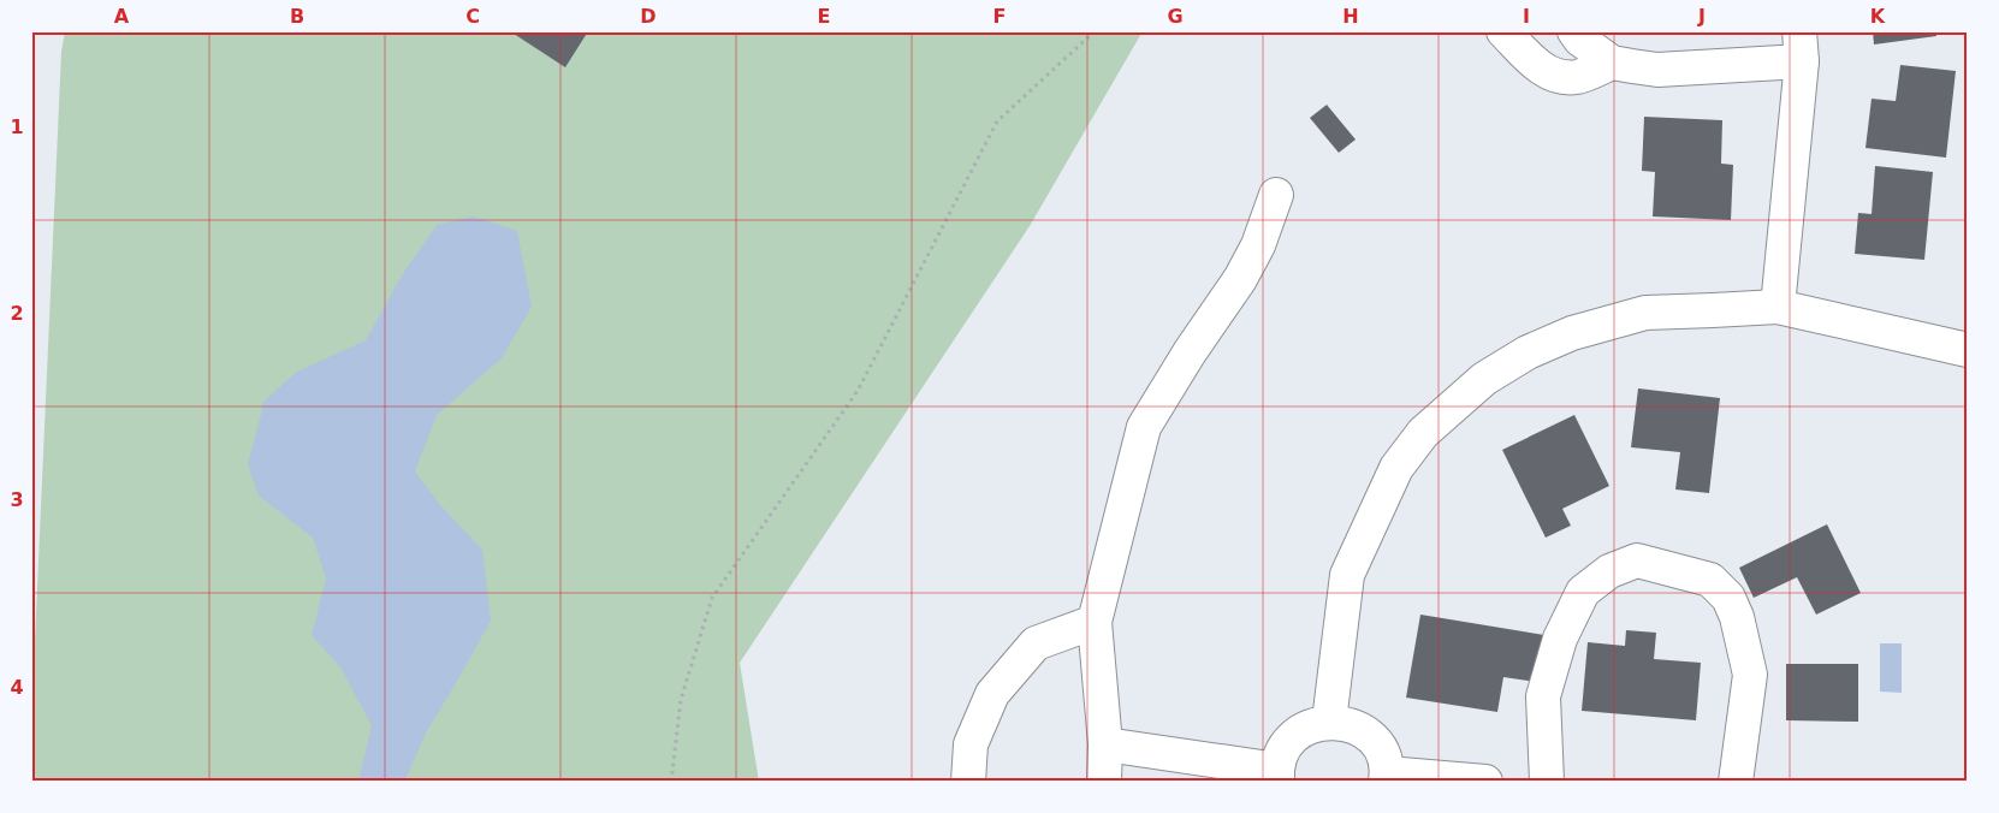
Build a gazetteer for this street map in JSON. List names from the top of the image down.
{
  "grid": {
    "columns": [
      "A",
      "B",
      "C",
      "D",
      "E",
      "F",
      "G",
      "H",
      "I",
      "J",
      "K"
    ],
    "rows": [
      "1",
      "2",
      "3",
      "4"
    ]
  }
}
